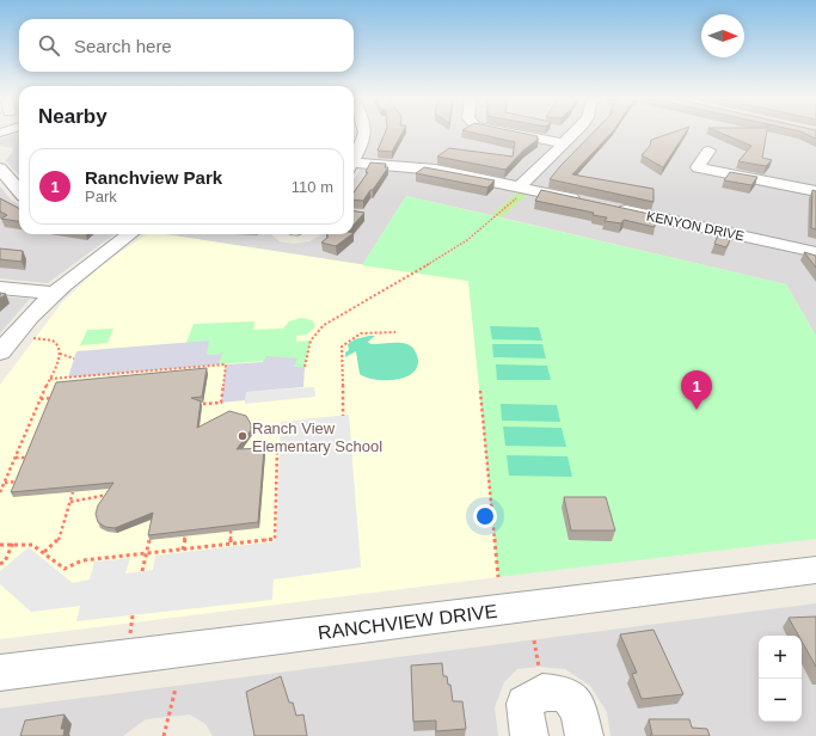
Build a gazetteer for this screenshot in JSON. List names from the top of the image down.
{
  "streets": {
    "street": ["KENYON DRIVE", "RANCHVIEW DRIVE"]
  },
  "places": ["Ranch View Elementary School"],
  "north": "right",
  "page": {
    "search": "Search here",
    "heading": "Nearby",
    "list": [
      {
        "mark": "1",
        "name": "Ranchview Park",
        "note": "Park",
        "value": "110 m"
      }
    ],
    "pins": "1",
    "map_buttons": ["+", "−"]
  }
}
